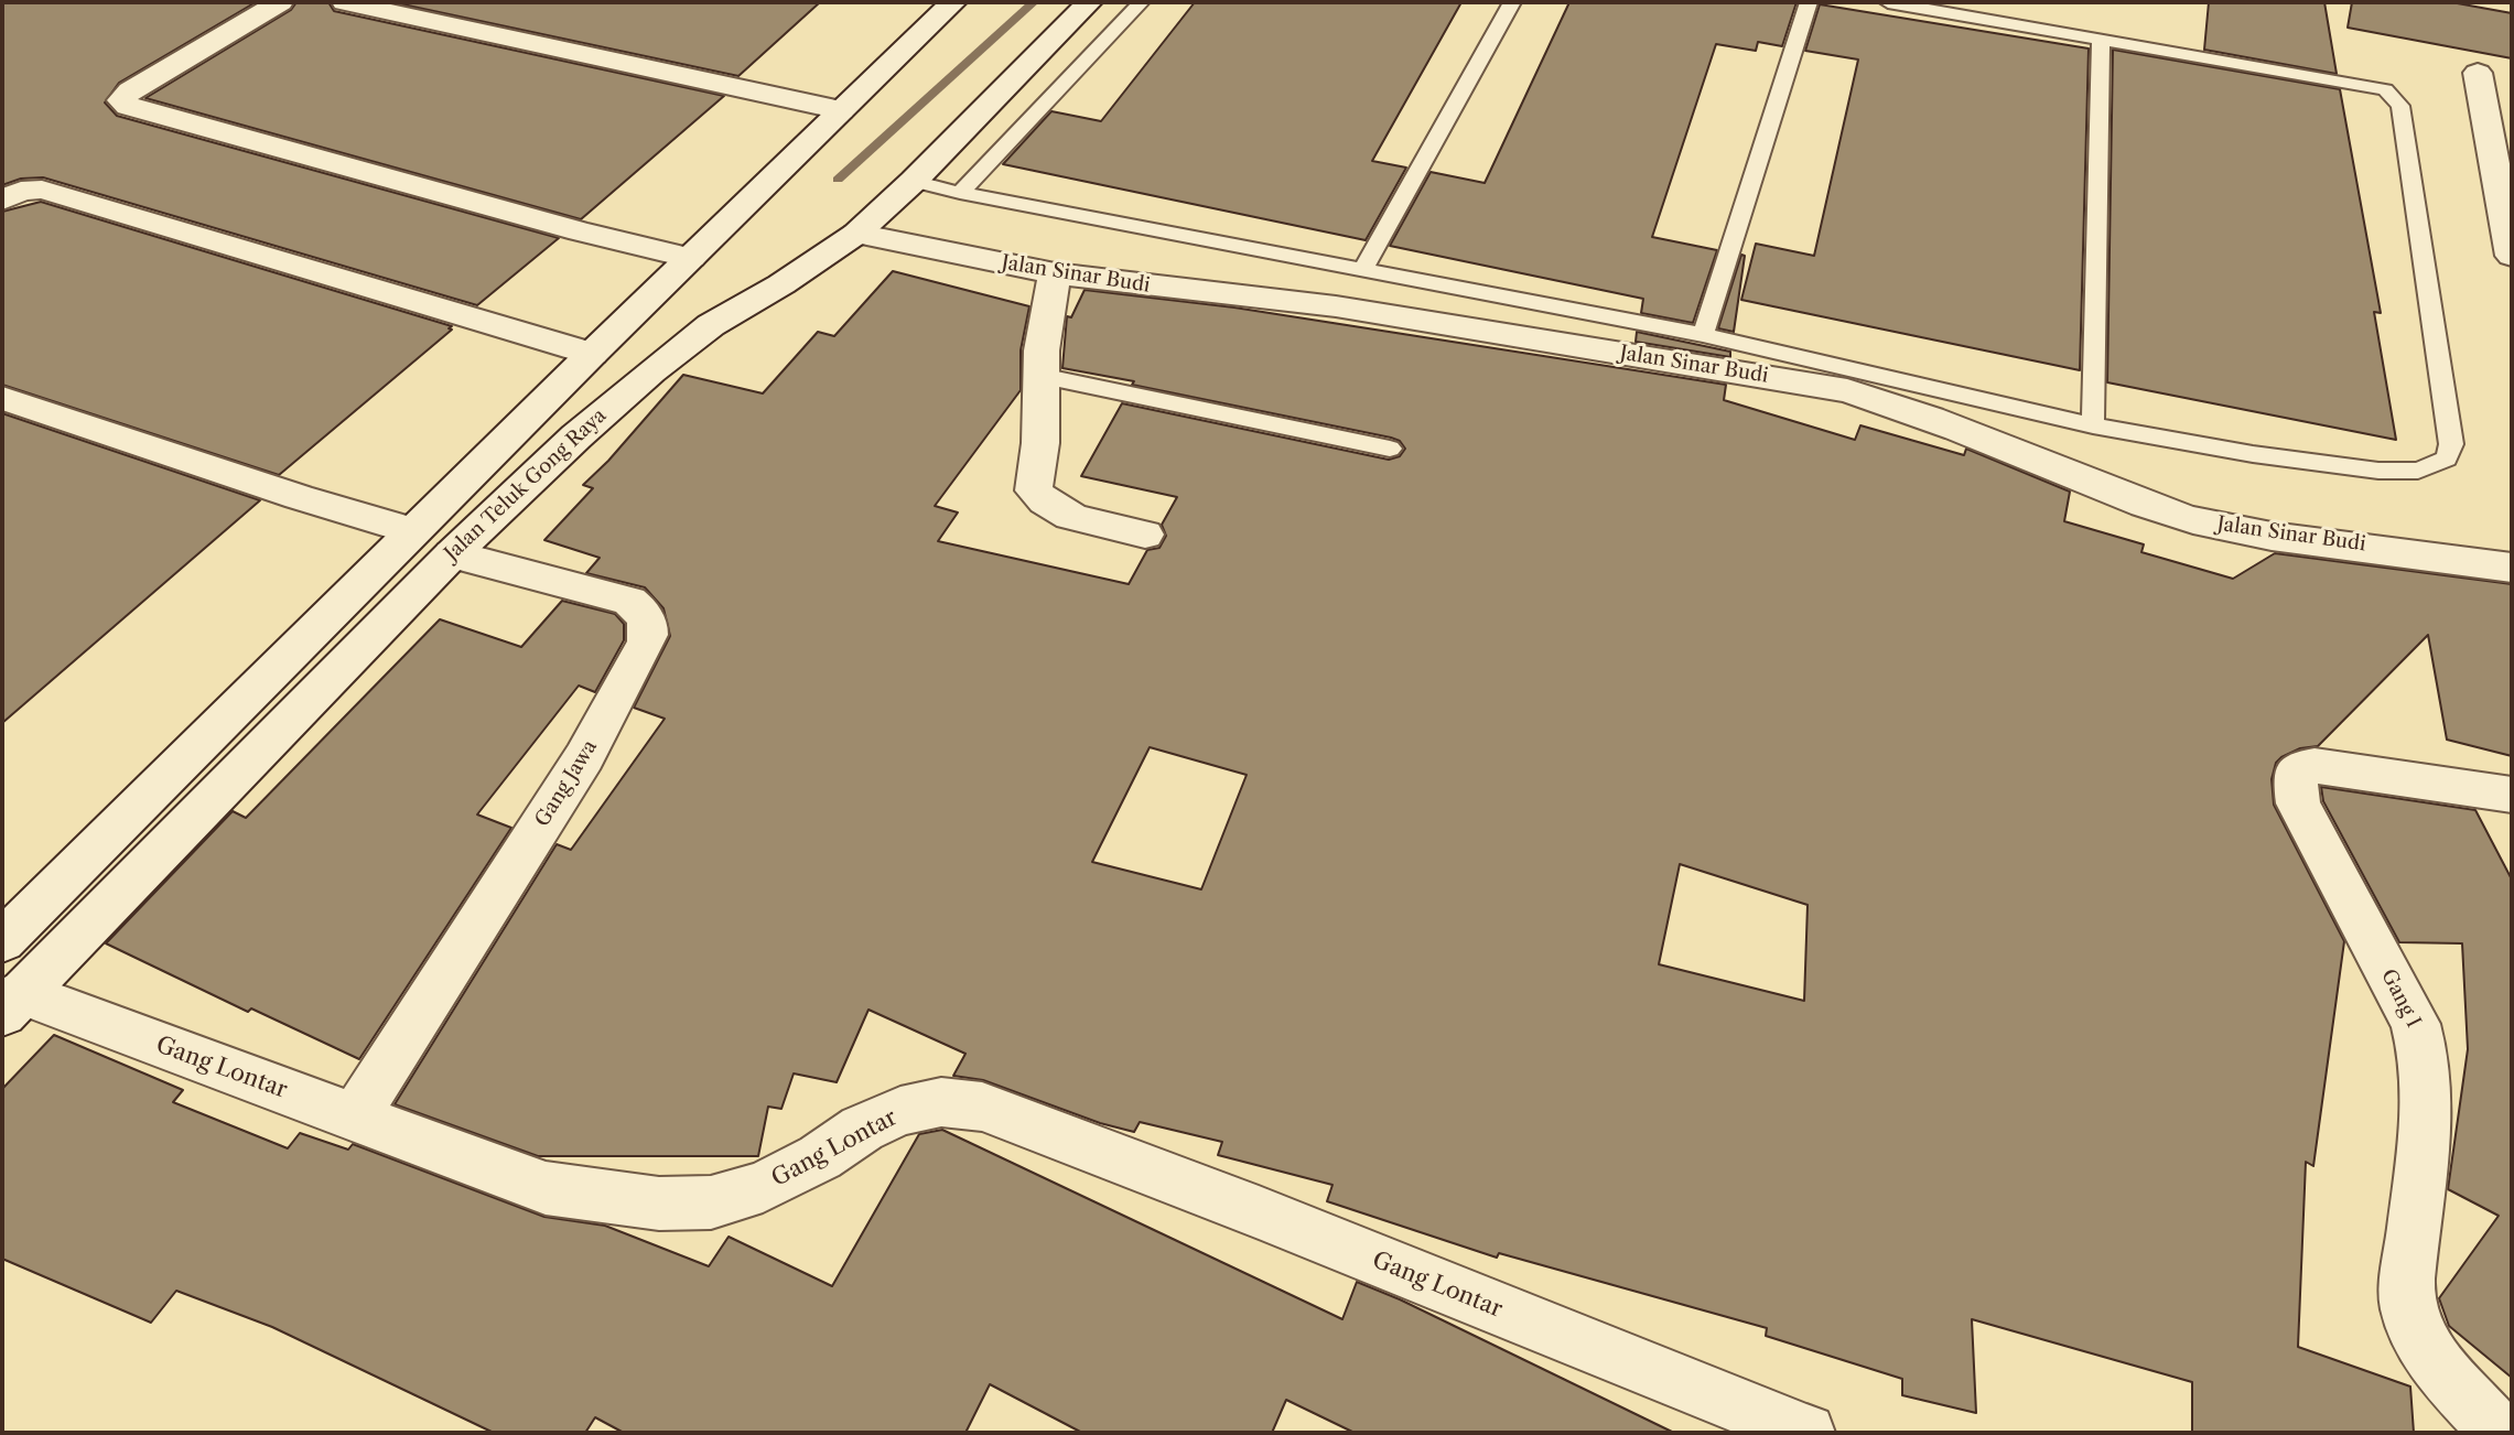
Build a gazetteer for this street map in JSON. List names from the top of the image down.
{
  "streets": {
    "street": [
      "Jalan Sinar Budi",
      "Jalan Teluk Gong Raya",
      "Gang Jawa",
      "Gang I",
      "Gang Lontar"
    ]
  },
  "crossings": [
    ["Jalan Sinar Budi", "Jalan Teluk Gong Raya"],
    ["Jalan Teluk Gong Raya", "Gang Jawa"],
    ["Jalan Teluk Gong Raya", "Gang Lontar"],
    ["Gang Jawa", "Gang Lontar"]
  ]
}
